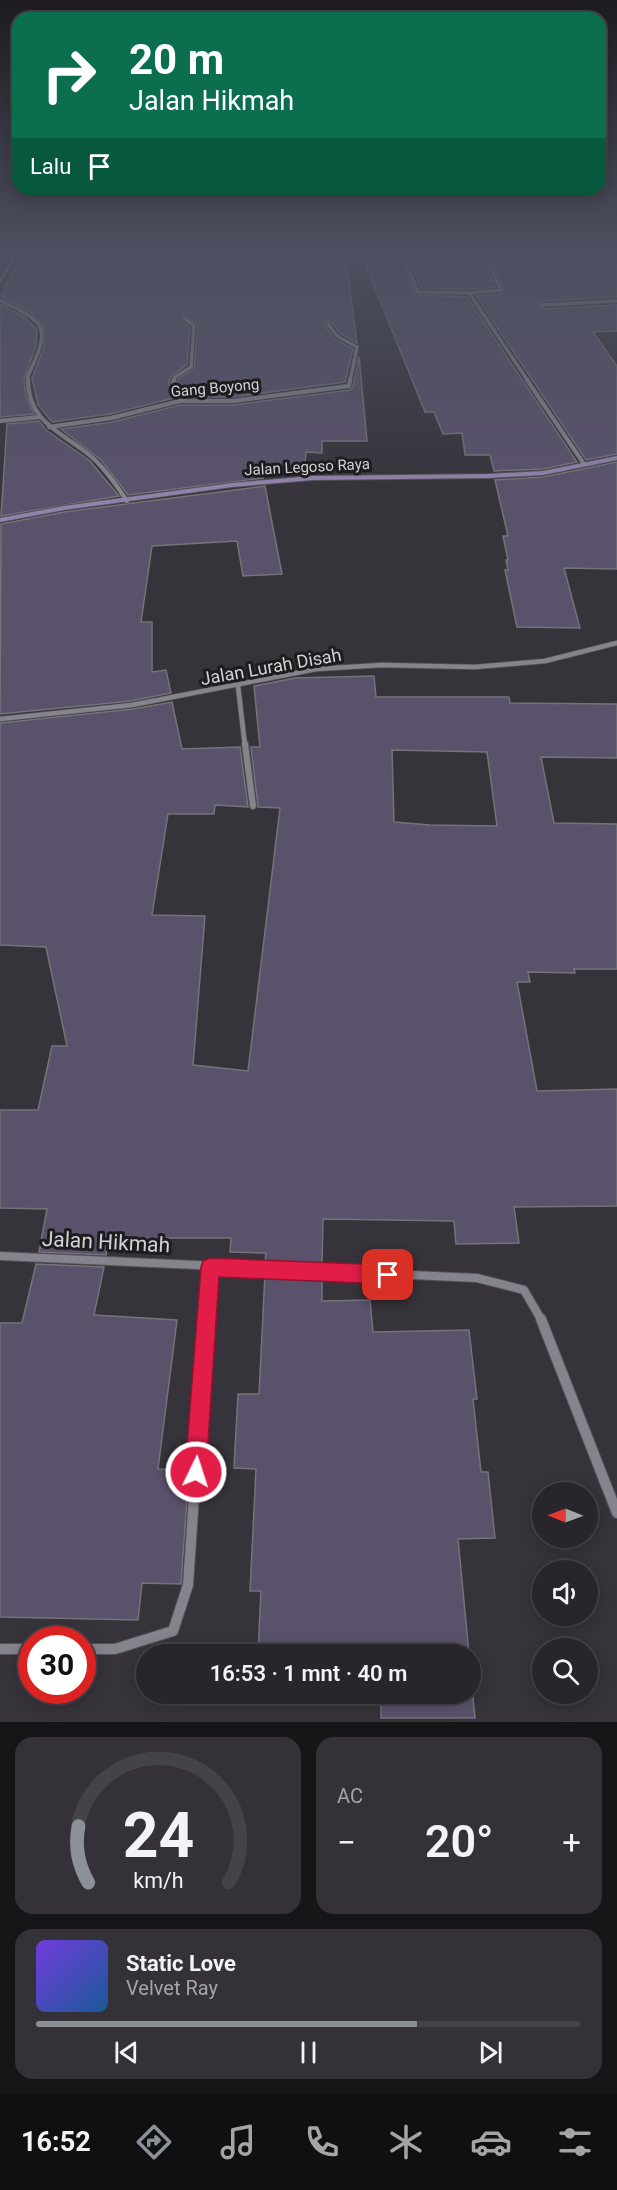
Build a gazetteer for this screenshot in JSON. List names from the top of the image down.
{
  "streets": {
    "street": [
      "Gang Boyong",
      "Jalan Legoso Raya",
      "Jalan Lurah Disah",
      "Jalan Hikmah"
    ]
  },
  "north": "left",
  "page": {
    "turn": ["20 m", "Jalan Hikmah"],
    "then": "Lalu",
    "limit": "30",
    "trip": "16:53 · 1 mnt · 40 m",
    "tile": "AC",
    "heat": ["−", "20°", "+"],
    "song": ["Static Love", "Velvet Ray"],
    "tabs": "16:52",
    "gauge": ["24", "km/h"]
  }
}
